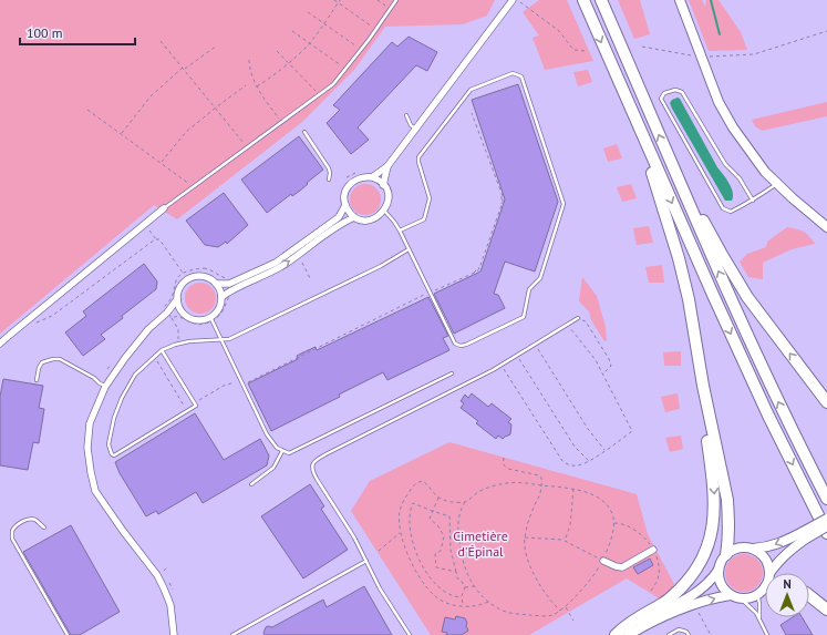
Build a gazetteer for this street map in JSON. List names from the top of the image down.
{
  "parks": ["Cimetière d'Épinal"],
  "scale_bar": "100 m",
  "north": "top"
}
